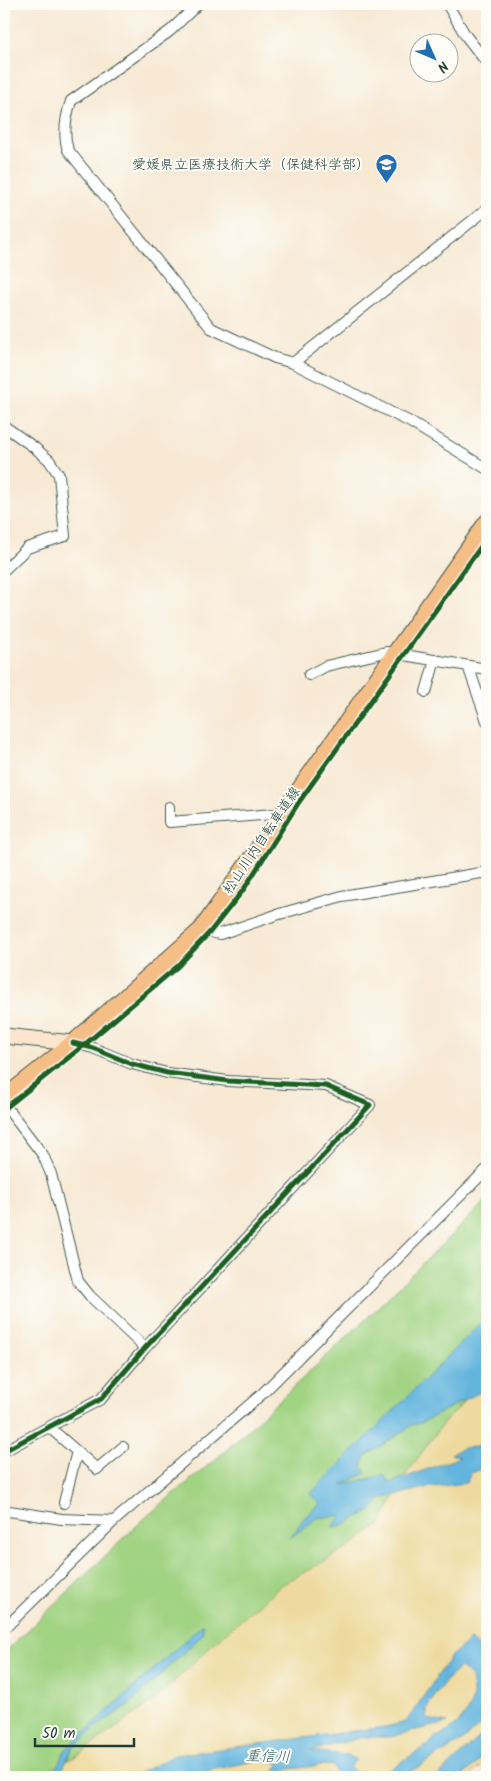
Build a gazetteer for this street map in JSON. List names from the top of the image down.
{
  "streets": {
    "cycle path": ["松山川内自転車道線"]
  },
  "water": ["重信川"],
  "places": {
    "school or university": ["愛媛県立医療技術大学（保健科学部）"]
  },
  "scale_bar": "50 m",
  "north": "bottom right"
}
